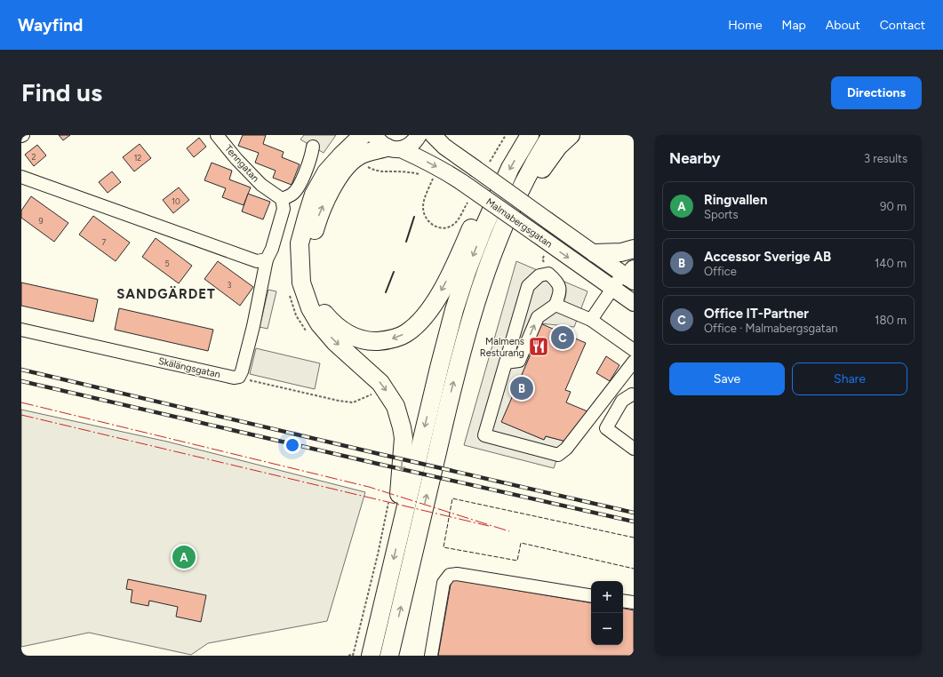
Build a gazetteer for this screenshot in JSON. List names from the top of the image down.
{
  "streets": {
    "main road": ["Malmabergsgatan"],
    "street": ["Tenngatan", "Skälängsgatan"]
  },
  "districts": ["SANDGÄRDET"],
  "places": {
    "restaurant": ["Malmens Resturang"]
  },
  "house_numbers": [
    "2",
    "12",
    "10",
    "9",
    "7",
    "5",
    "3"
  ],
  "page": {
    "header": "Wayfind",
    "nav": [
      "Home",
      "Map",
      "About",
      "Contact"
    ],
    "buttons": [
      "Directions",
      ["Save", "Share"]
    ],
    "title": "Find us",
    "heading": ["Nearby", "3 results"],
    "list": [
      {
        "mark": "A",
        "name": "Ringvallen",
        "note": "Sports",
        "value": "90 m"
      },
      {
        "mark": "B",
        "name": "Accessor Sverige AB",
        "note": "Office",
        "value": "140 m"
      },
      {
        "mark": "C",
        "name": "Office IT-Partner",
        "note": "Office · Malmabergsgatan",
        "value": "180 m"
      }
    ],
    "pins": ["C", "B", "A"],
    "map_buttons": ["+", "−"]
  }
}
